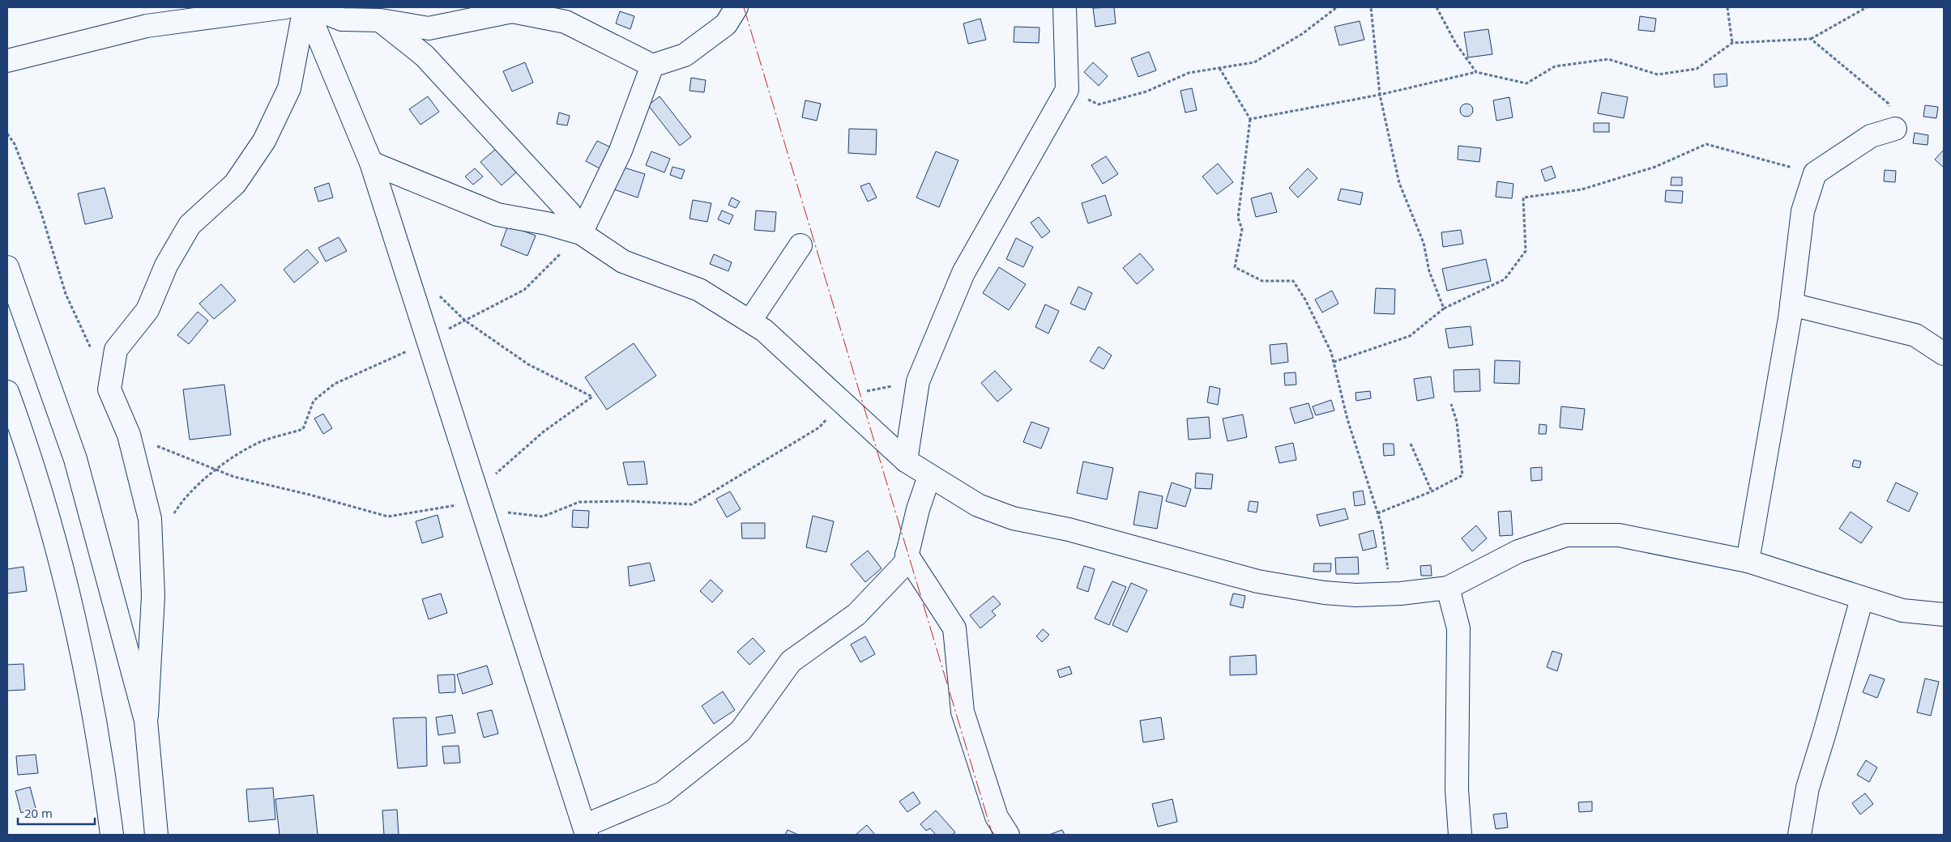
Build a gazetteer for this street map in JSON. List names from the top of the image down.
{
  "scale_bar": "20 m"
}
